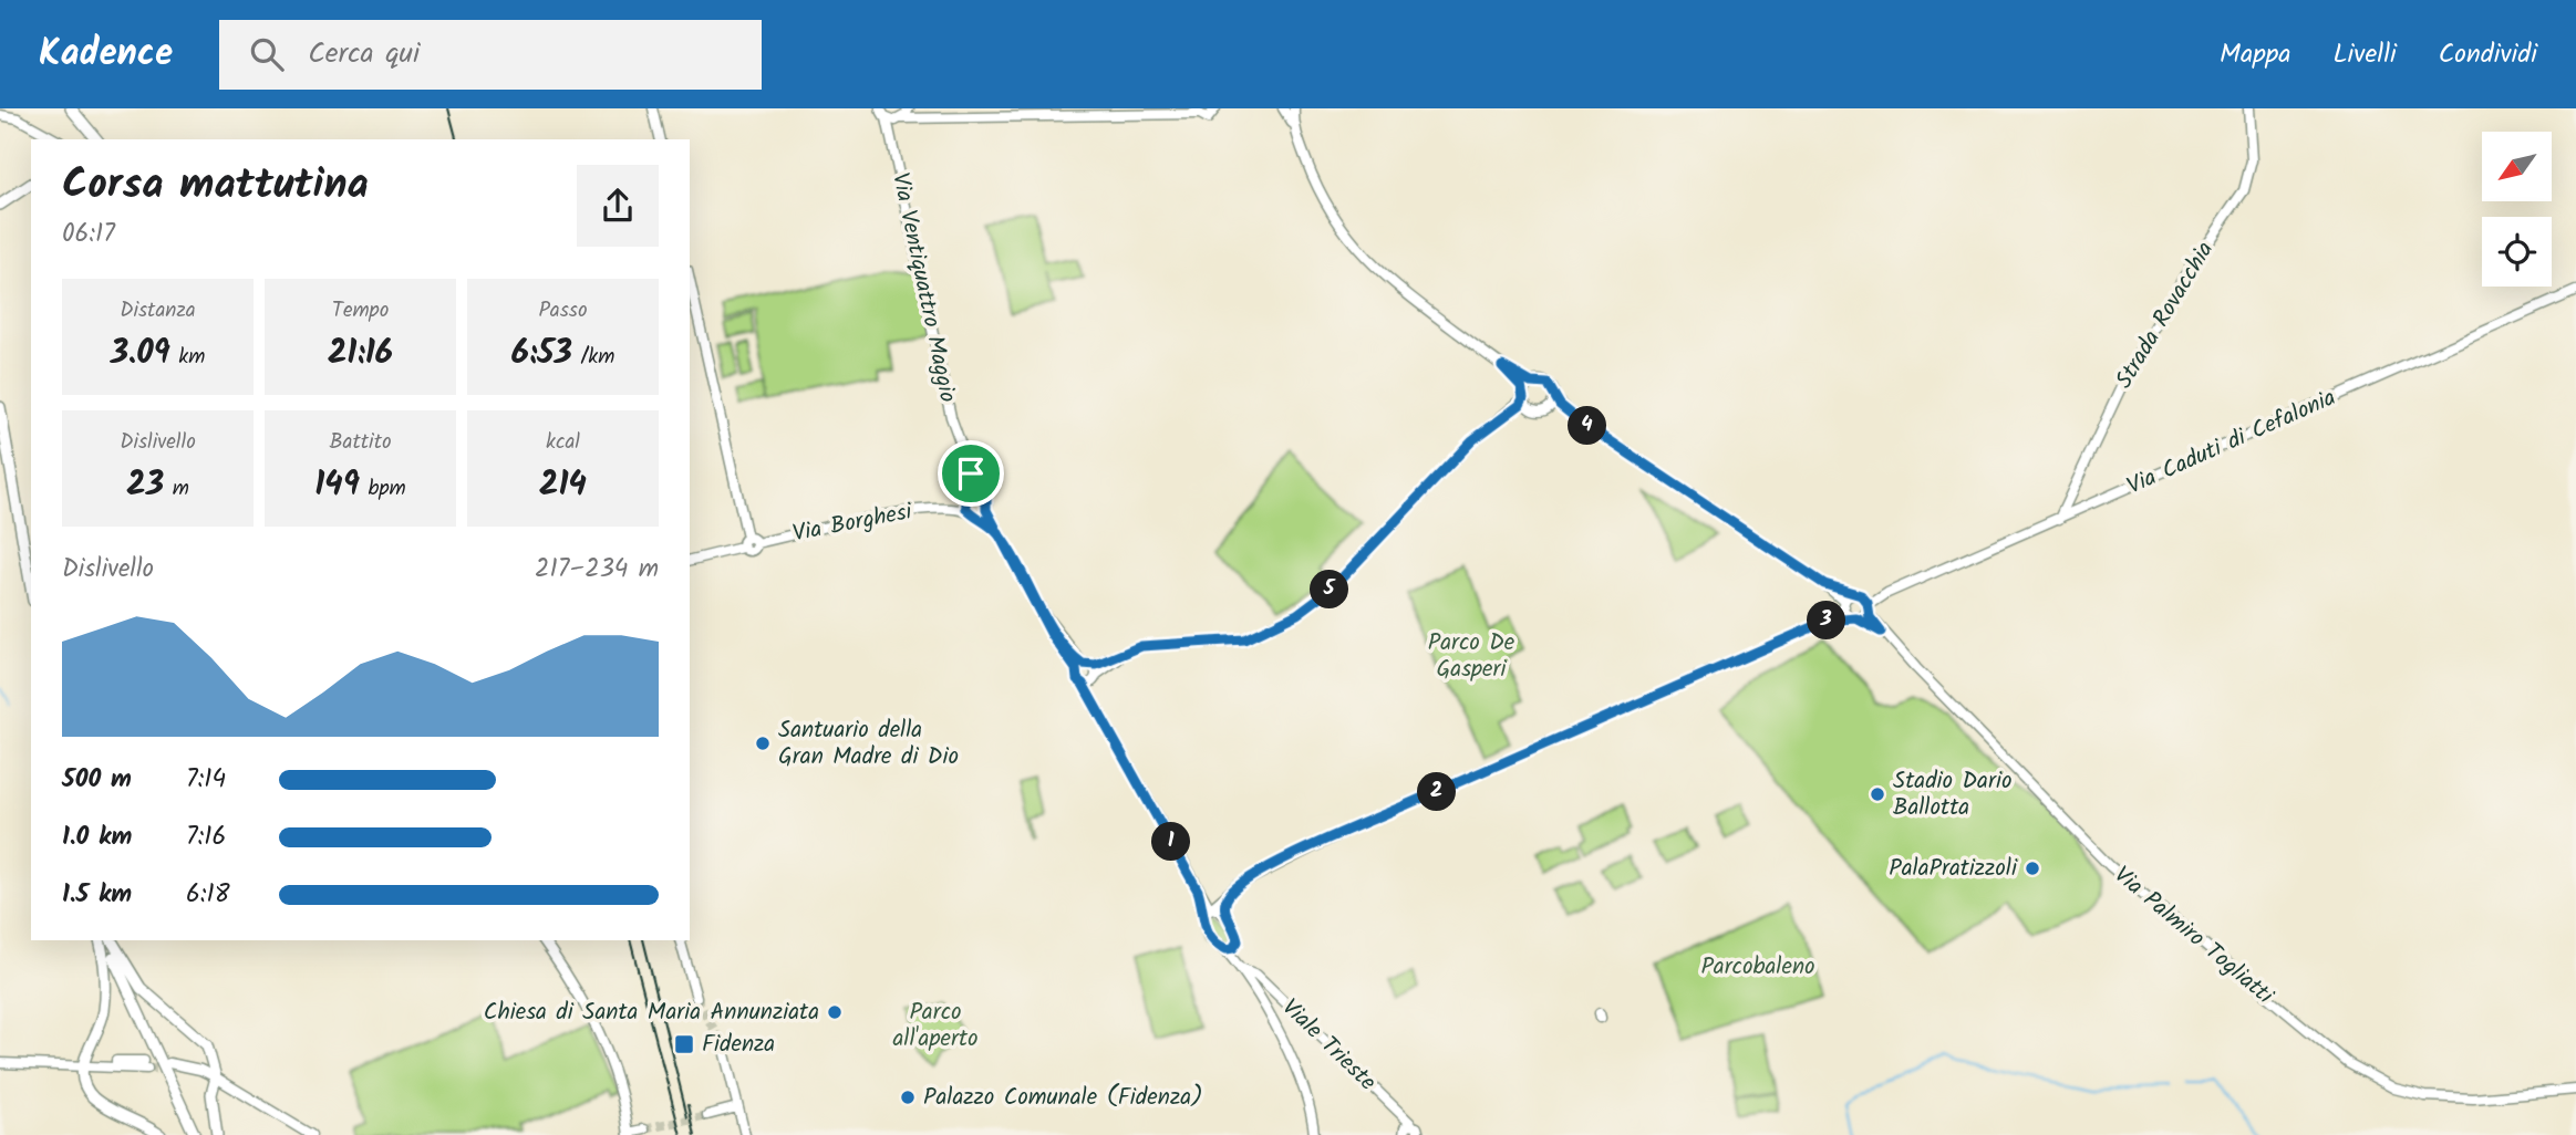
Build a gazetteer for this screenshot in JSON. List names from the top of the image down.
{
  "streets": {
    "street": [
      "Via Ventiquattro Maggio",
      "Strada Rovacchia",
      "Via Caduti di Cefalonia",
      "Via Borghesi",
      "Via Palmiro Togliatti",
      "Viale Trieste"
    ]
  },
  "crossings": [
    ["Via Ventiquattro Maggio", "Via Borghesi"],
    ["Strada Rovacchia", "Via Caduti di Cefalonia"],
    ["Via Caduti di Cefalonia", "Via Palmiro Togliatti"]
  ],
  "parks": ["Parco De Gasperi", "Parcobaleno", "Parco all'aperto"],
  "places": {
    "other": [
      "Santuario della Gran Madre di Dio",
      "Stadio Dario Ballotta",
      "PalaPratizzoli",
      "Chiesa di Santa Maria Annunziata",
      "Palazzo Comunale (Fidenza)"
    ],
    "transit": ["Fidenza"]
  },
  "north": "bottom left",
  "page": {
    "header": "Kadence",
    "search": "Cerca qui",
    "nav": ["Mappa", "Livelli", "Condividi"],
    "heading": ["Corsa mattutina", "06:17"],
    "stats": [
      ["Distanza", "3.09 km"],
      ["Tempo", "21:16"],
      ["Passo", "6:53 /km"],
      ["Dislivello", "23 m"],
      ["Battito", "149 bpm"],
      ["kcal", "214"]
    ],
    "pins": [
      "4",
      "5",
      "3",
      "2",
      "1"
    ],
    "chart": ["Dislivello", "217–234 m"],
    "list": [
      {
        "name": "500 m",
        "note": "7:14"
      },
      {
        "name": "1.0 km",
        "note": "7:16"
      },
      {
        "name": "1.5 km",
        "note": "6:18"
      }
    ]
  }
}
